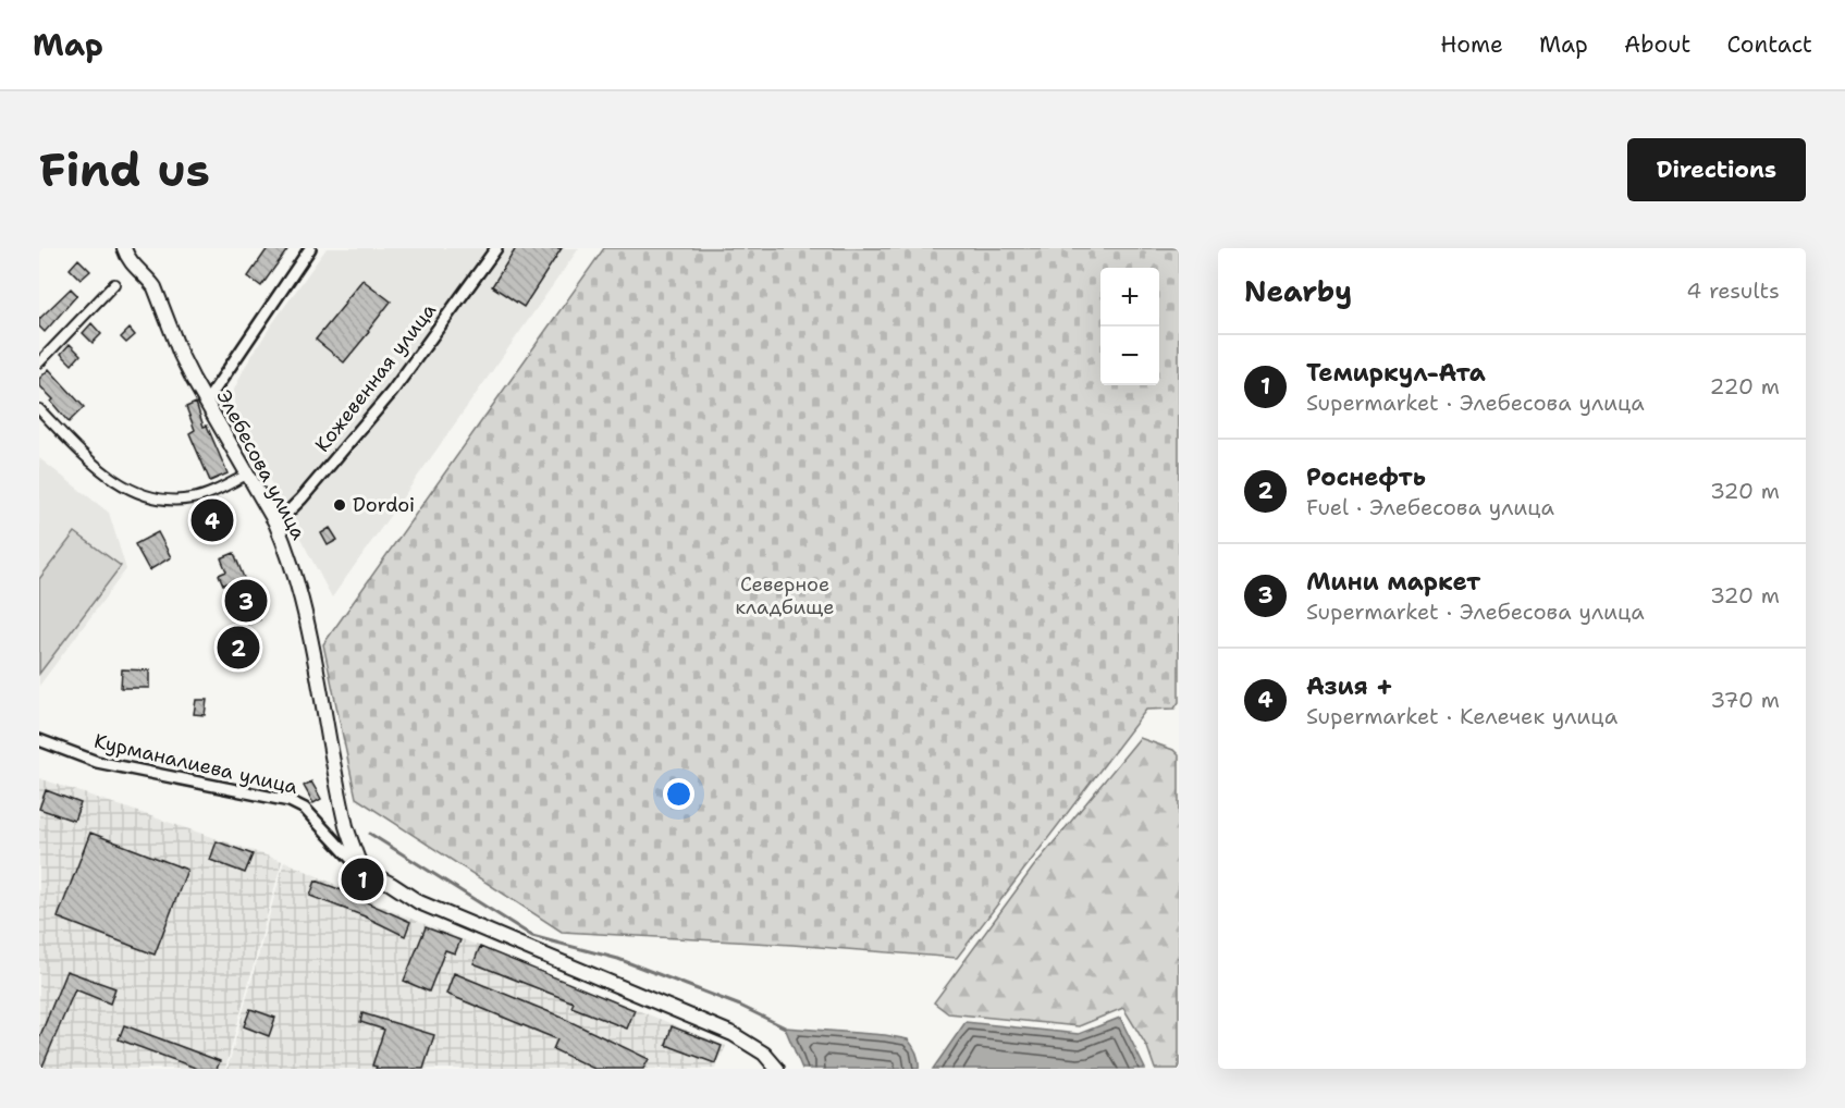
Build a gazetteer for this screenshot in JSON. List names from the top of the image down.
{
  "streets": {
    "main road": ["Элебесова улица"],
    "street": ["Кожевенная улица", "Курманалиева улица"]
  },
  "crossings": [
    ["Кожевенная улица", "Элебесова улица"],
    ["Элебесова улица", "Курманалиева улица"]
  ],
  "parks": ["Северное кладбище"],
  "places": ["Dordoi"],
  "page": {
    "header": "Map",
    "nav": [
      "Home",
      "Map",
      "About",
      "Contact"
    ],
    "buttons": "Directions",
    "title": "Find us",
    "heading": ["Nearby", "4 results"],
    "map_buttons": ["+", "−"],
    "list": [
      {
        "mark": "1",
        "name": "Темиркул-Ата",
        "note": "Supermarket · Элебесова улица",
        "value": "220 m"
      },
      {
        "mark": "2",
        "name": "Роснефть",
        "note": "Fuel · Элебесова улица",
        "value": "320 m"
      },
      {
        "mark": "3",
        "name": "Мини маркет",
        "note": "Supermarket · Элебесова улица",
        "value": "320 m"
      },
      {
        "mark": "4",
        "name": "Азия +",
        "note": "Supermarket · Келечек улица",
        "value": "370 m"
      }
    ],
    "pins": [
      "4",
      "3",
      "2",
      "1"
    ]
  }
}
